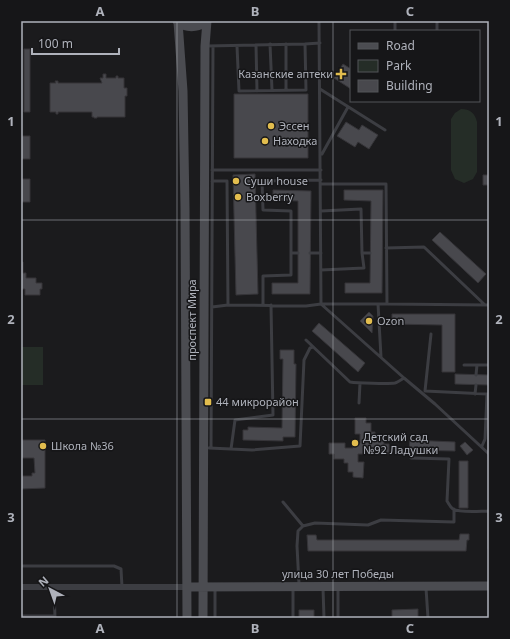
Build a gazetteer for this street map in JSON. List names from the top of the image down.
{
  "streets": {
    "street": ["проспект Мира", "улица 30 лет Победы"]
  },
  "crossings": [
    ["проспект Мира", "улица 30 лет Победы"]
  ],
  "places": {
    "health": ["Казанские аптеки"],
    "other": [
      "Эссен",
      "Находка",
      "Суши house",
      "Boxberry",
      "Ozon",
      "Детский сад №92 Ладушки",
      "Школа №36"
    ],
    "transit": ["44 микрорайон"]
  },
  "legend": ["Road", "Park", "Building"],
  "scale_bar": "100 m",
  "north": "top left",
  "grid": {
    "columns": ["A", "B", "C"],
    "rows": ["1", "2", "3"]
  }
}
